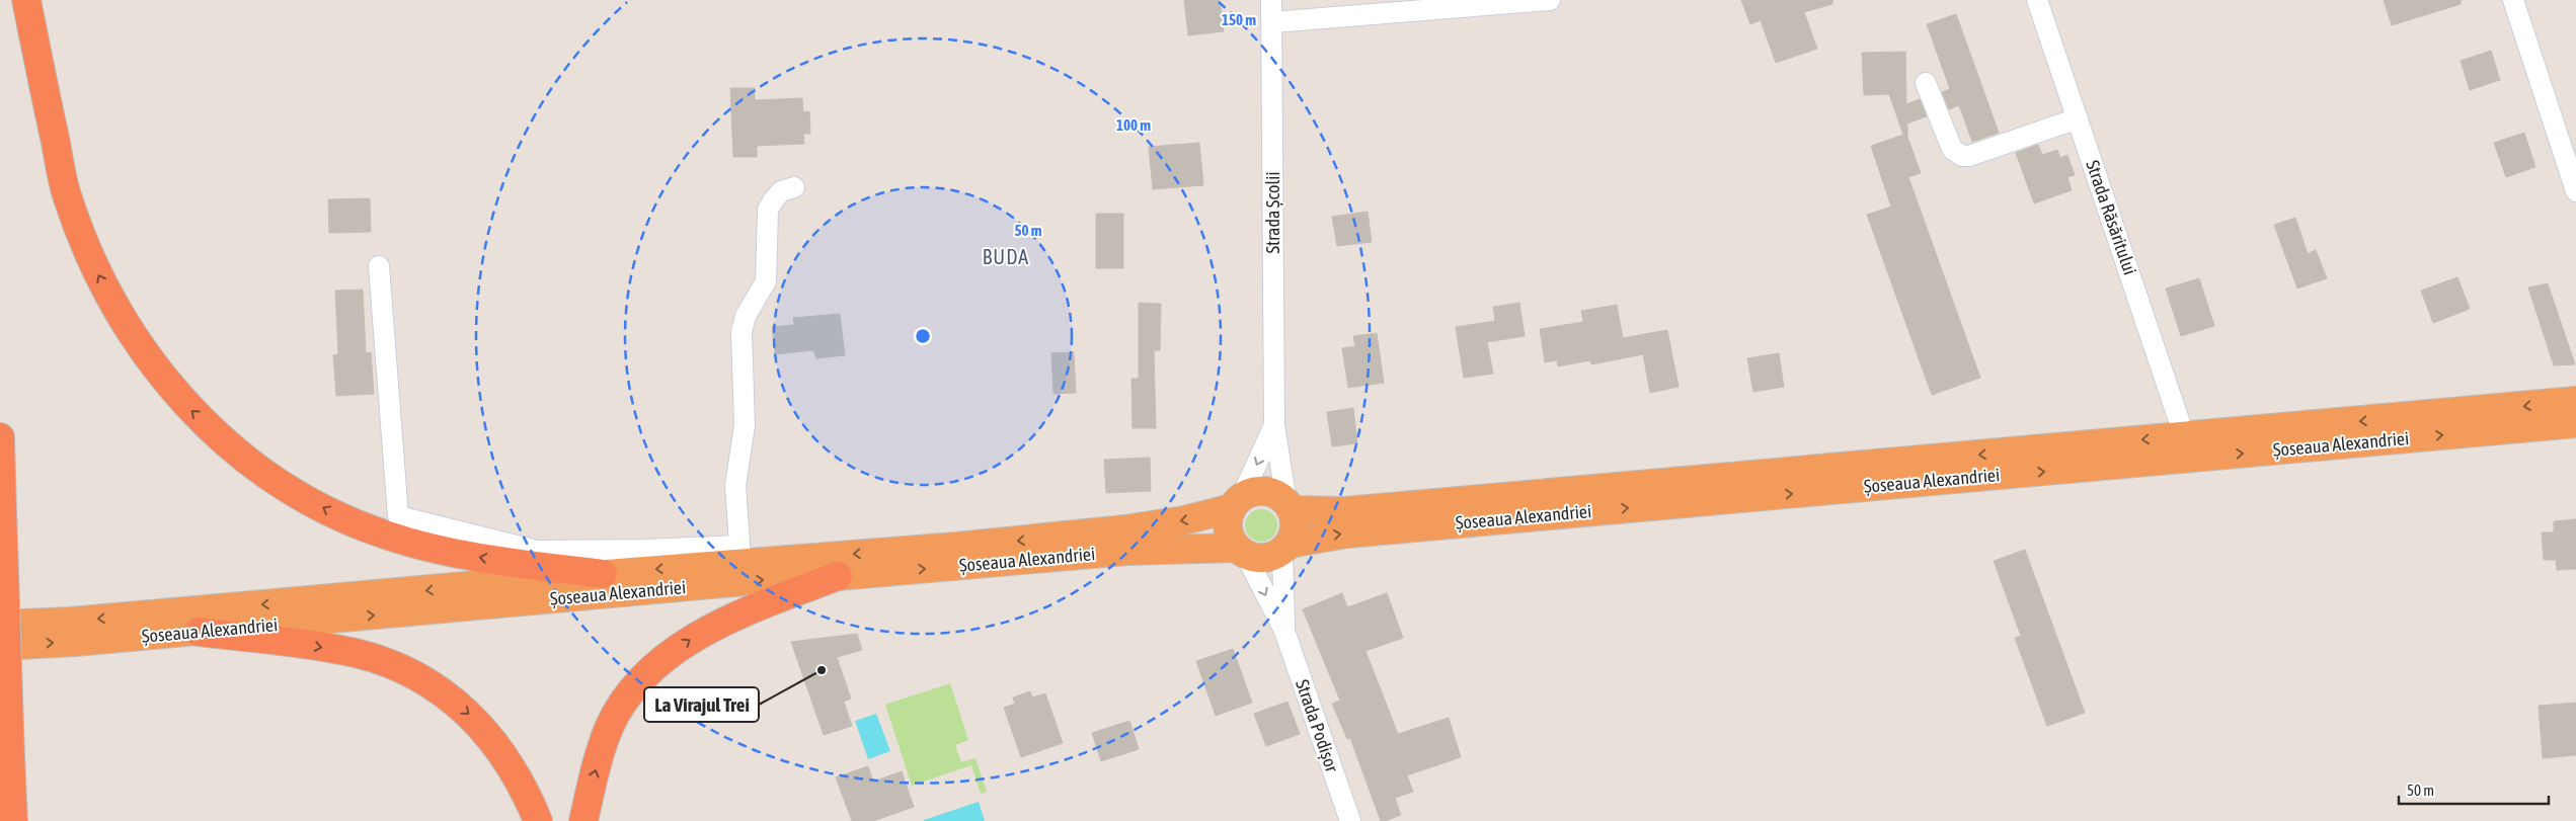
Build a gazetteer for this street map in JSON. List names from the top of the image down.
{
  "streets": {
    "highway": ["Șoseaua Alexandriei"],
    "street": ["Strada Școlii", "Strada Răsăritului", "Strada Podișor"]
  },
  "crossings": [
    ["Strada Școlii", "Șoseaua Alexandriei"],
    ["Strada Școlii", "Strada Podișor"],
    ["Strada Răsăritului", "Șoseaua Alexandriei"],
    ["Șoseaua Alexandriei", "Strada Podișor"]
  ],
  "districts": ["BUDA"],
  "places": ["La Virajul Trei"],
  "scale_bar": "50 m",
  "rings": ["150 m", "100 m", "50 m"]
}
